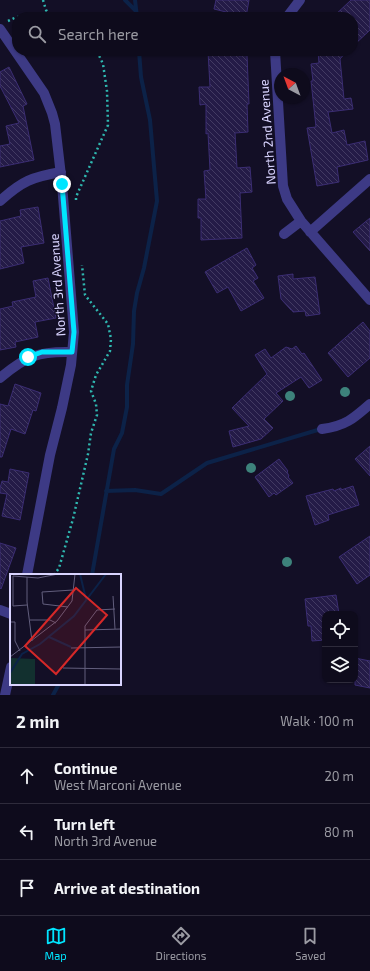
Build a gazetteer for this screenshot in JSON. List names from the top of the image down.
{
  "streets": {
    "street": ["North 2nd Avenue", "North 3rd Avenue"]
  },
  "north": "top left",
  "page": {
    "search": "Search here",
    "heading": ["2 min", "Walk · 100 m"],
    "list": [
      ["Continue", "West Marconi Avenue", "20 m"],
      ["Turn left", "North 3rd Avenue", "80 m"],
      "Arrive at destination"
    ],
    "nav": ["Map", "Directions", "Saved"]
  }
}
